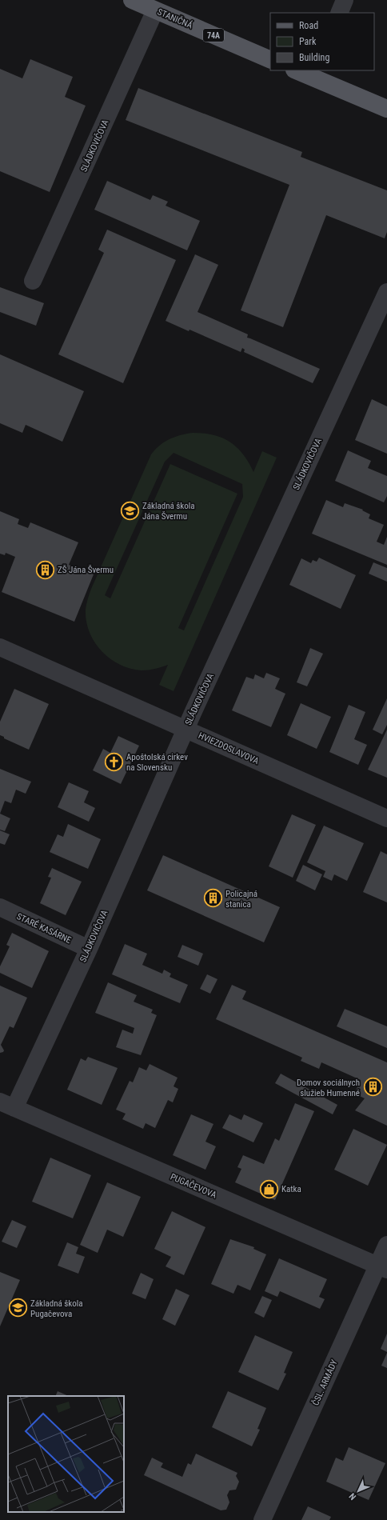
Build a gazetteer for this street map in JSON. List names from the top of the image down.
{
  "streets": {
    "main road": ["STANIČNÁ", "74A"],
    "street": [
      "SLÁDKOVIČOVA",
      "HVIEZDOSLAVOVA",
      "STARÉ KASÁRNE",
      "PUGAČEVOVA",
      "ČSL. ARMÁDY"
    ]
  },
  "crossings": [
    ["STANIČNÁ", "SLÁDKOVIČOVA"],
    ["SLÁDKOVIČOVA", "HVIEZDOSLAVOVA"],
    ["SLÁDKOVIČOVA", "STARÉ KASÁRNE"],
    ["SLÁDKOVIČOVA", "PUGAČEVOVA"],
    ["PUGAČEVOVA", "ČSL. ARMÁDY"]
  ],
  "places": {
    "school or university": ["Základná škola Jána Švermu", "Základná škola Pugačevova"],
    "building": ["ZŠ Jána Švermu", "Policajná stanica", "Domov sociálnych služieb Humenné"],
    "church": ["Apoštolská cirkev na Slovensku"],
    "shop": ["Katka"]
  },
  "legend": ["Road", "Park", "Building"],
  "north": "bottom left"
}
